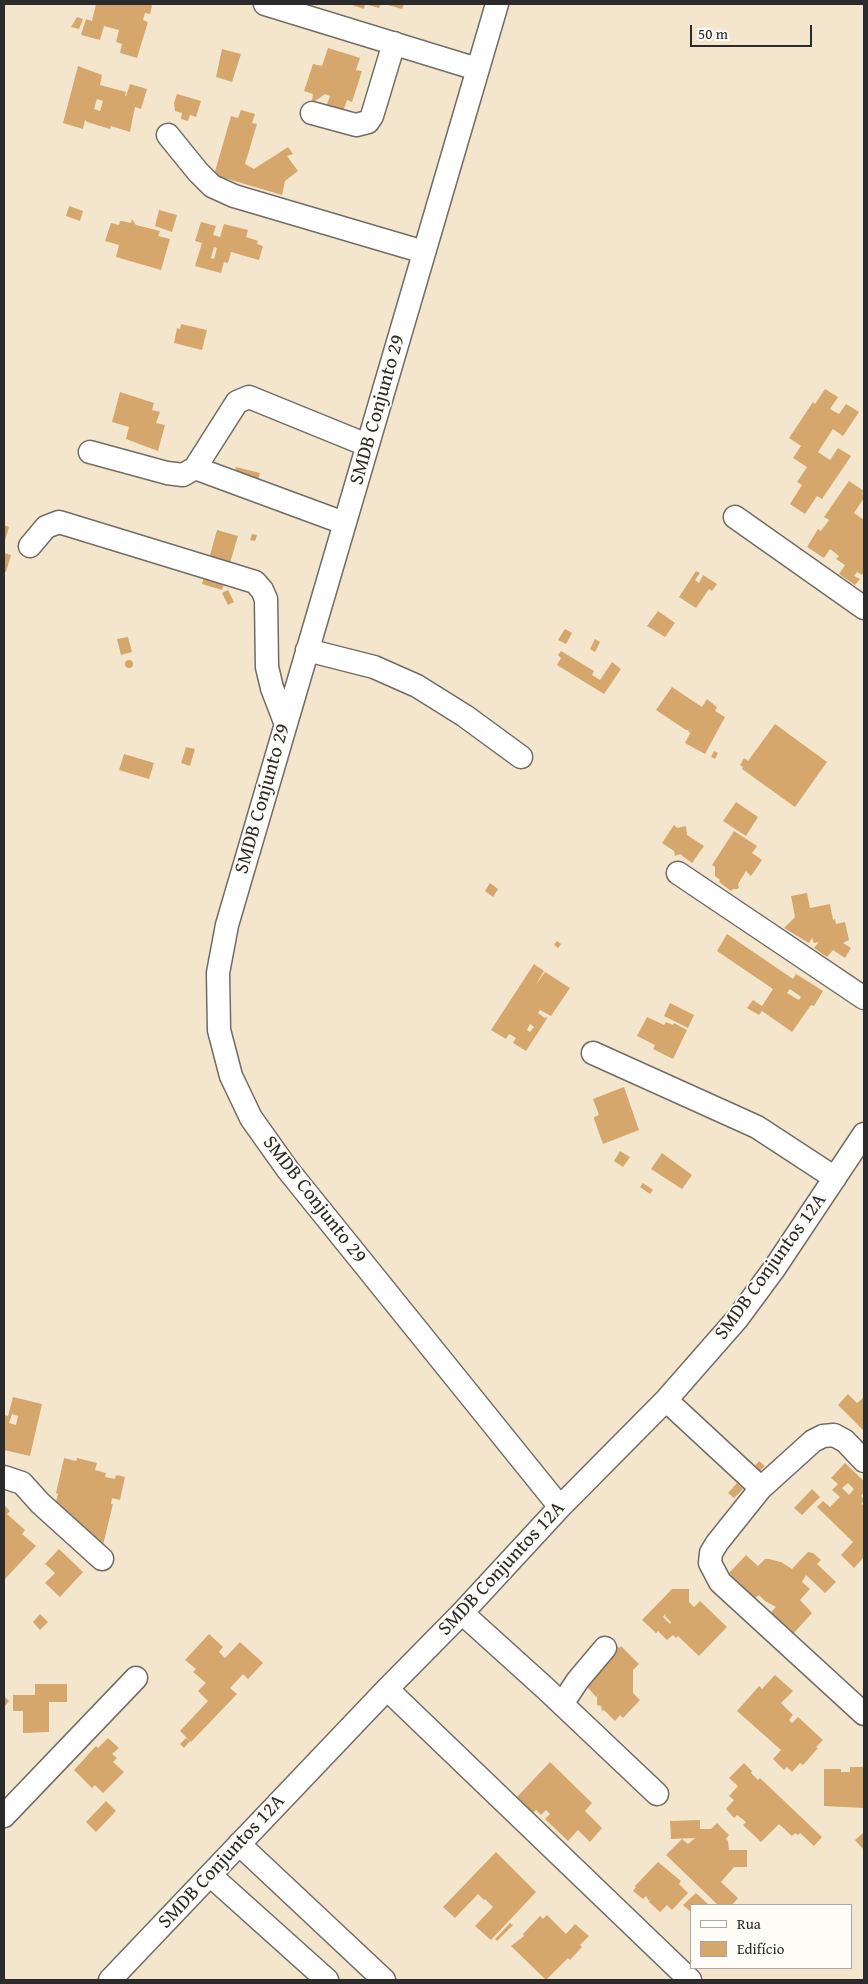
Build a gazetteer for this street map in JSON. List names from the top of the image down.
{
  "streets": {
    "street": ["SMDB Conjunto 29", "SMDB Conjuntos 12A"]
  },
  "crossings": [
    ["SMDB Conjunto 29", "SMDB Conjuntos 12A"]
  ],
  "legend": ["Rua", "Edifício"],
  "scale_bar": "50 m"
}
